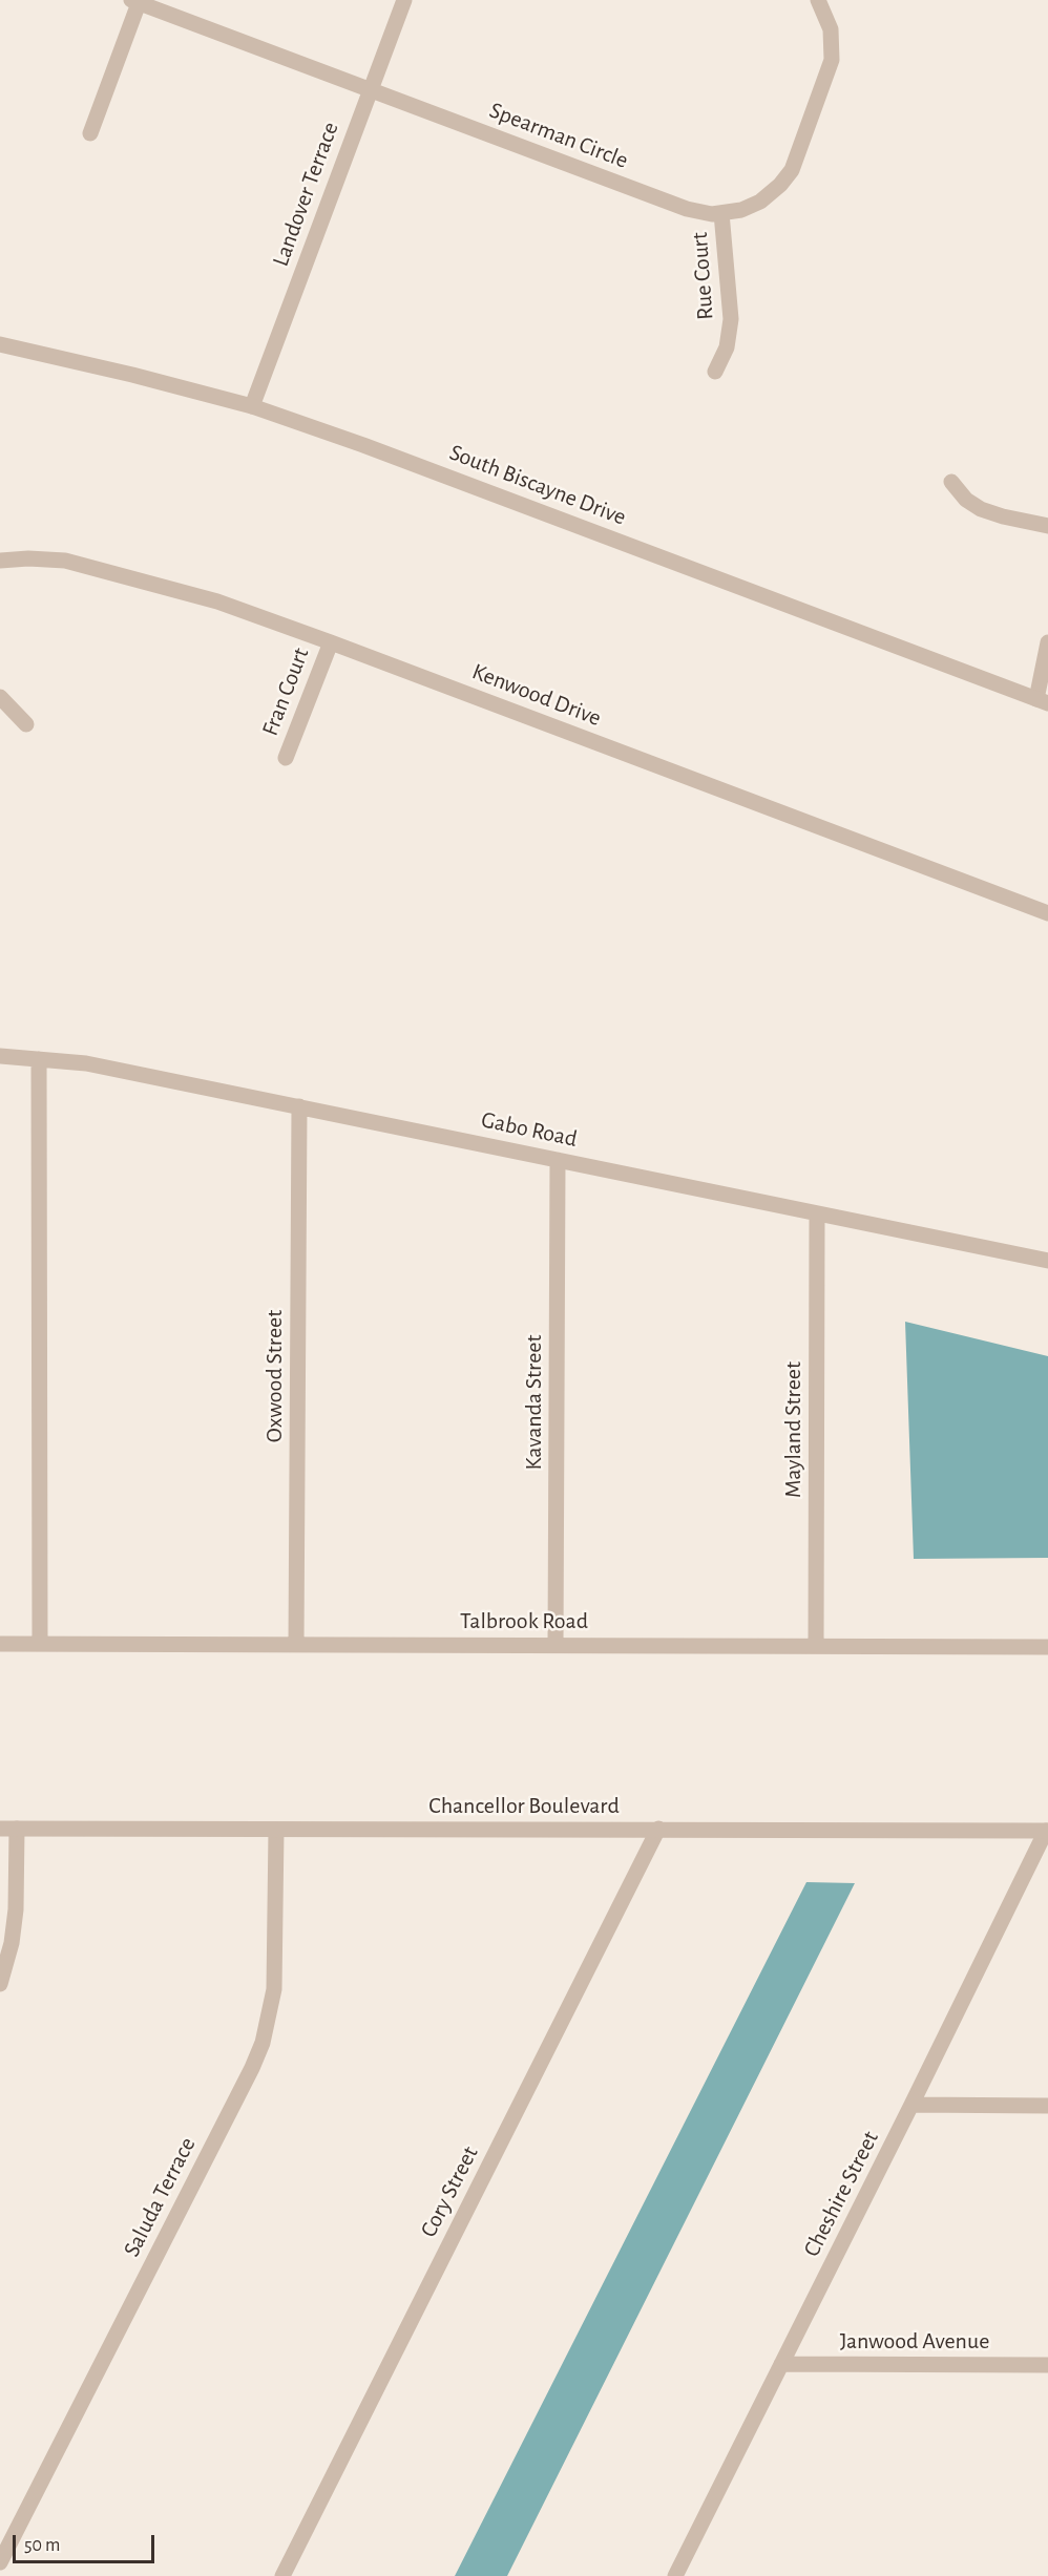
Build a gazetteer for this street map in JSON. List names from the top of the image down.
{
  "streets": {
    "street": [
      "Spearman Circle",
      "Landover Terrace",
      "Rue Court",
      "South Biscayne Drive",
      "Fran Court",
      "Kenwood Drive",
      "Gabo Road",
      "Oxwood Street",
      "Kavanda Street",
      "Mayland Street",
      "Talbrook Road",
      "Chancellor Boulevard",
      "Cory Street",
      "Cheshire Street",
      "Saluda Terrace",
      "Janwood Avenue"
    ]
  },
  "crossings": [
    ["Spearman Circle", "Landover Terrace"],
    ["Spearman Circle", "Rue Court"],
    ["Landover Terrace", "South Biscayne Drive"],
    ["Fran Court", "Kenwood Drive"],
    ["Gabo Road", "Oxwood Street"],
    ["Gabo Road", "Kavanda Street"],
    ["Gabo Road", "Mayland Street"],
    ["Oxwood Street", "Talbrook Road"],
    ["Kavanda Street", "Talbrook Road"],
    ["Mayland Street", "Talbrook Road"],
    ["Chancellor Boulevard", "Cory Street"],
    ["Chancellor Boulevard", "Cheshire Street"],
    ["Chancellor Boulevard", "Saluda Terrace"],
    ["Cheshire Street", "Janwood Avenue"]
  ],
  "scale_bar": "50 m"
}
